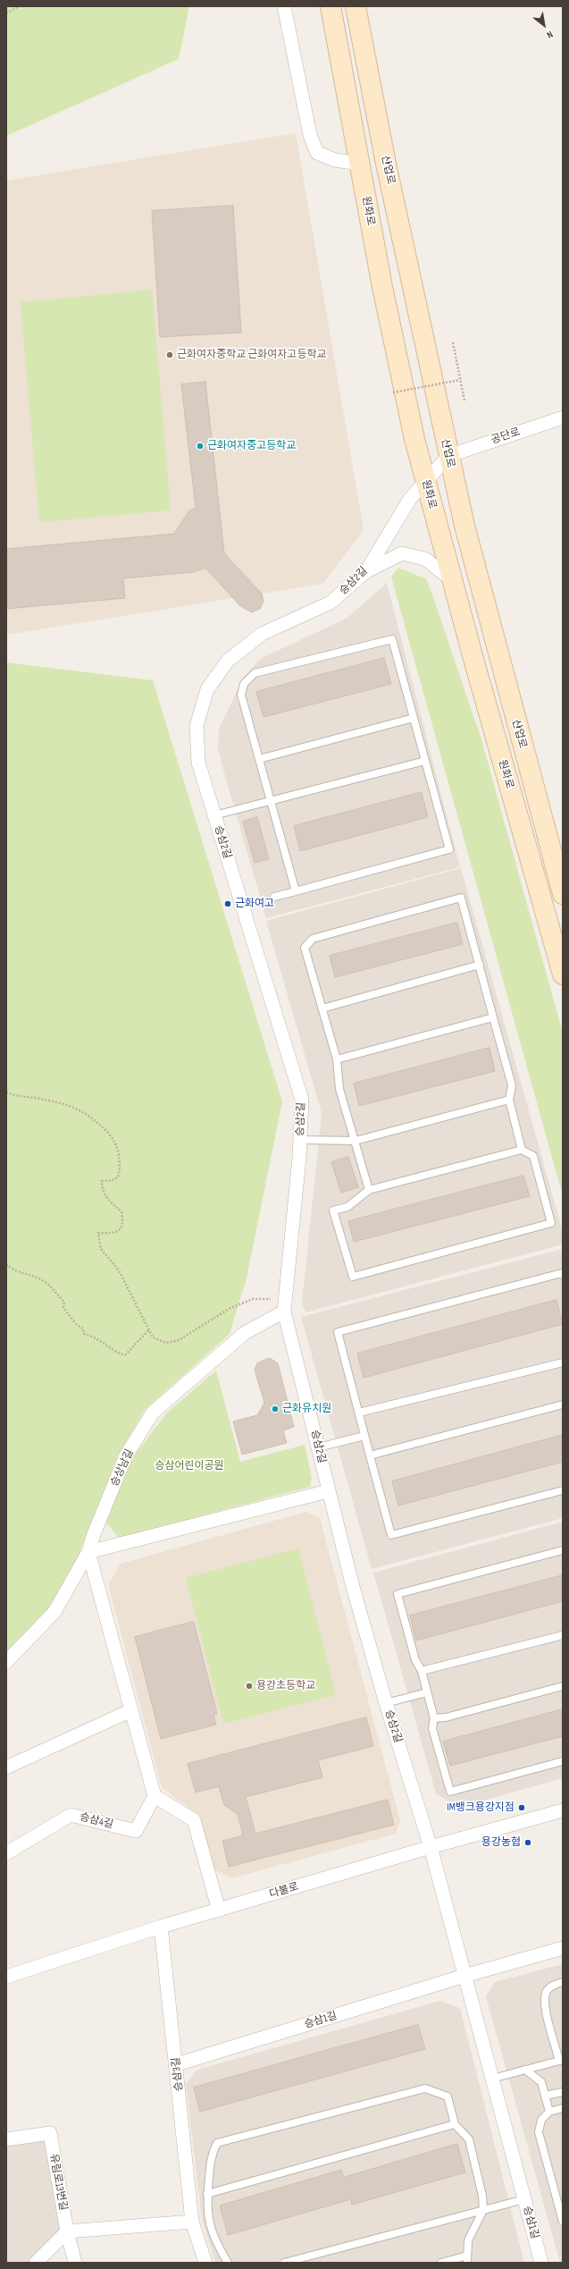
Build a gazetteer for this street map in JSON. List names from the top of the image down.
{
  "streets": {
    "street": [
      "산업로",
      "원화로",
      "공단로",
      "승삼2길",
      "승상남길",
      "승삼4길",
      "다불로",
      "승삼1길",
      "승삼3길",
      "유림로13번길"
    ]
  },
  "crossings": [
    ["산업로", "공단로"],
    ["산업로", "승삼2길"],
    ["원화로", "승삼2길"],
    ["공단로", "승삼2길"],
    ["승삼2길", "승상남길"],
    ["승삼2길", "다불로"],
    ["승삼2길", "승삼1길"],
    ["다불로", "승삼1길"],
    ["다불로", "승삼3길"],
    ["승삼1길", "승삼3길"]
  ],
  "parks": ["승삼어린이공원"],
  "places": [
    "근화여자중학교 근화여자고등학교",
    "근화여자중고등학교",
    "근화여고",
    "근화유치원",
    "용강초등학교",
    "IM뱅크용강지점",
    "용강농협"
  ],
  "north": "bottom right"
}
